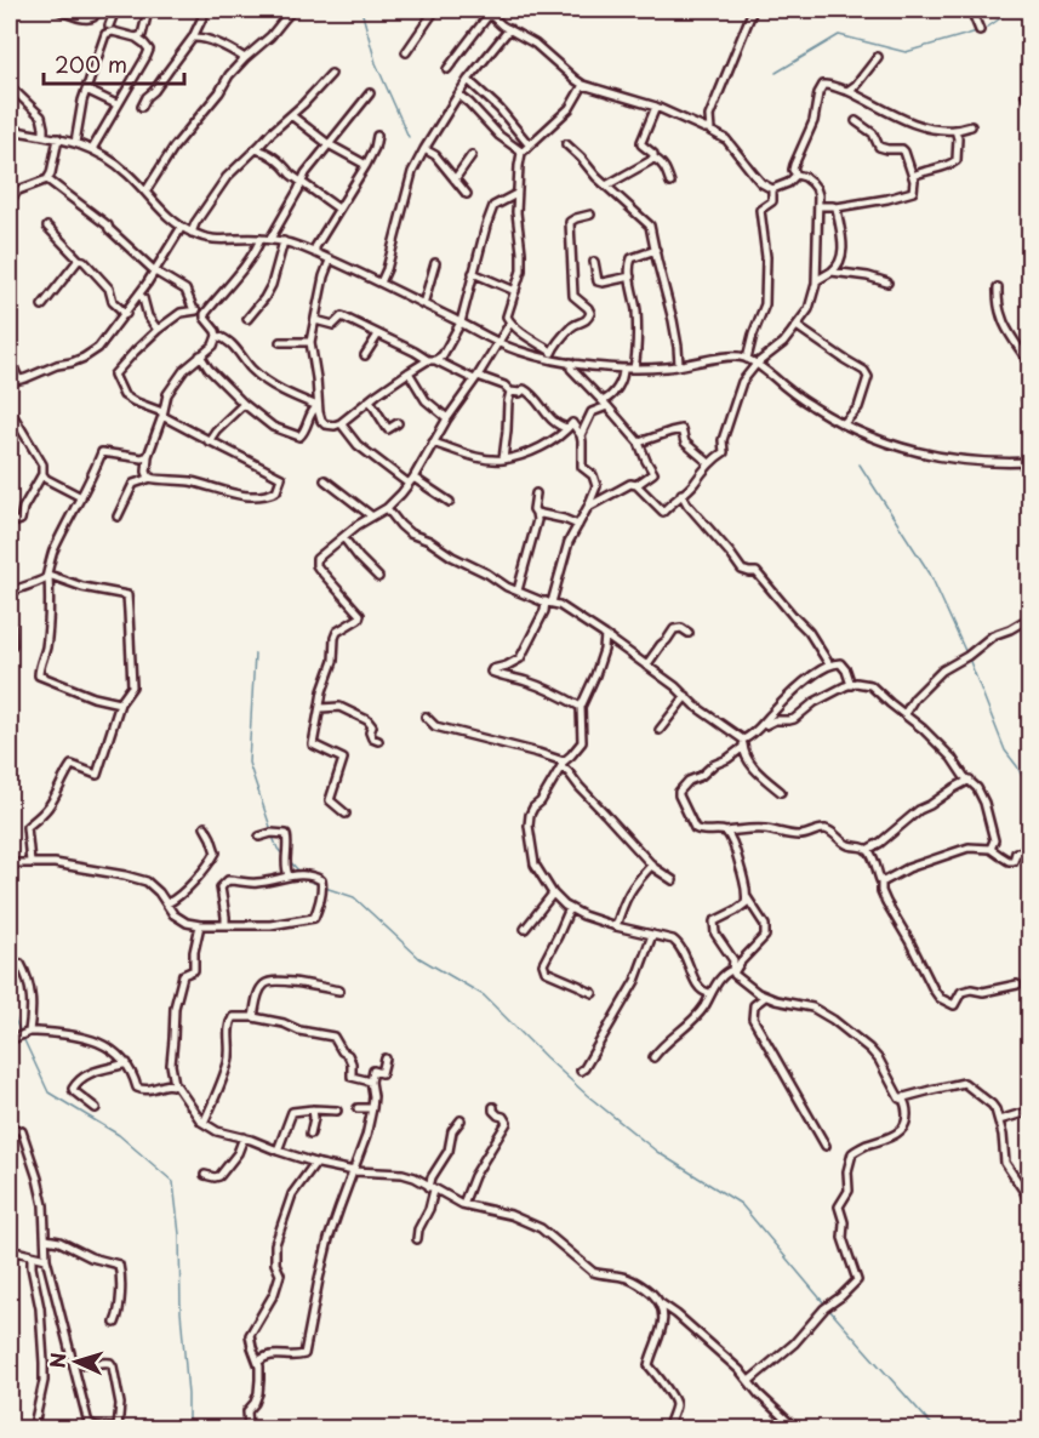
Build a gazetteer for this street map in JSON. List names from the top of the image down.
{
  "scale_bar": "200 m",
  "north": "left"
}
